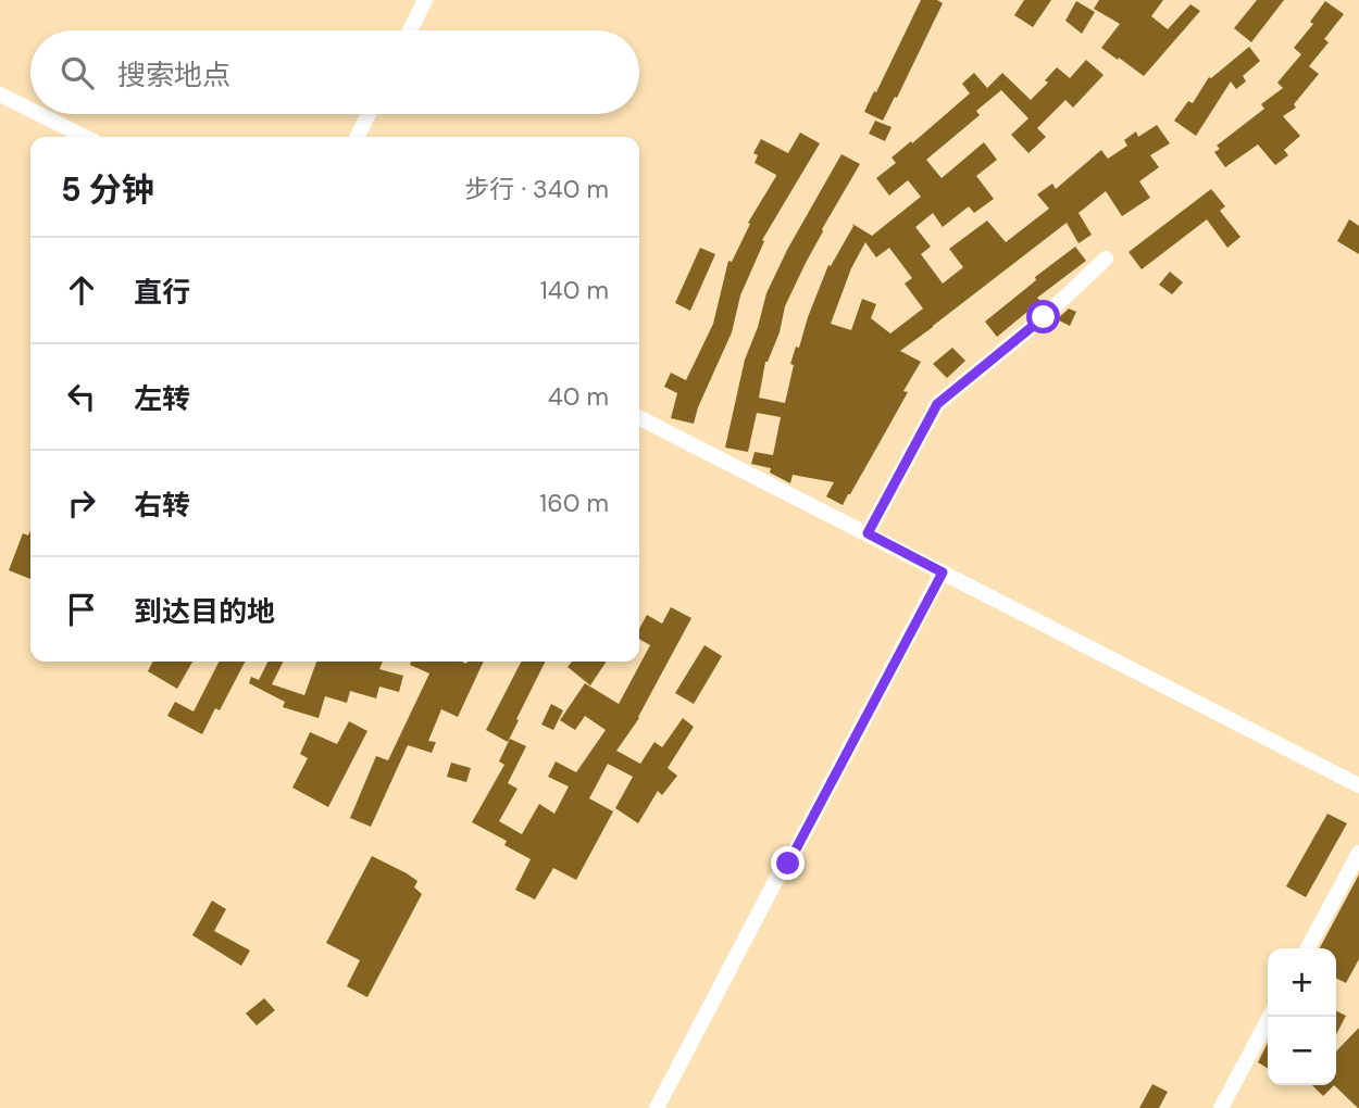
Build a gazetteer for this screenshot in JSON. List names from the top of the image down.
{
  "page": {
    "search": "搜索地点",
    "heading": ["5 分钟", "步行 · 340 m"],
    "list": [
      ["直行", "140 m"],
      ["左转", "40 m"],
      ["右转", "160 m"],
      "到达目的地"
    ],
    "map_buttons": ["+", "−"]
  }
}
